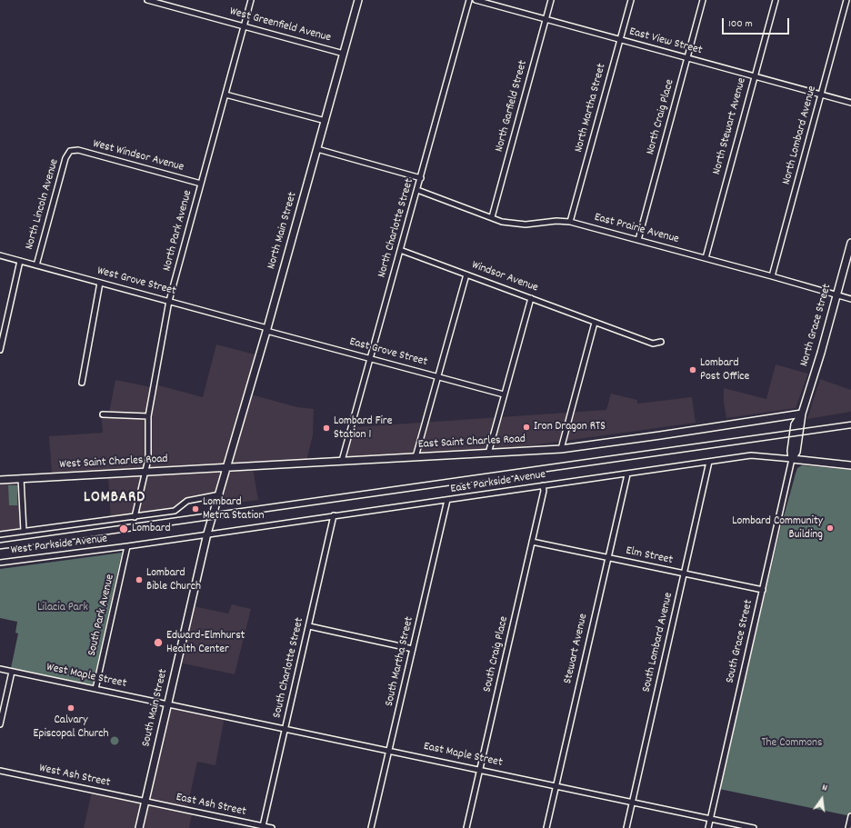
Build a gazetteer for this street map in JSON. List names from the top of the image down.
{
  "streets": {
    "main road": [
      "North Main Street",
      "North Grace Street",
      "East Saint Charles Road",
      "West Saint Charles Road",
      "South Main Street"
    ],
    "street": [
      "West Greenfield Avenue",
      "East View Street",
      "North Garfield Street",
      "North Martha Street",
      "North Craig Place",
      "North Stewart Avenue",
      "North Lombard Avenue",
      "West Windsor Avenue",
      "North Lincoln Avenue",
      "North Charlotte Street",
      "East Prairie Avenue",
      "North Park Avenue",
      "Windsor Avenue",
      "West Grove Street",
      "East Grove Street",
      "East Parkside Avenue",
      "West Parkside Avenue",
      "Elm Street",
      "South Park Avenue",
      "South Grace Street",
      "South Lombard Avenue",
      "Stewart Avenue",
      "South Craig Place",
      "South Martha Street",
      "South Charlotte Street",
      "West Maple Street",
      "East Maple Street",
      "West Ash Street",
      "East Ash Street"
    ]
  },
  "crossings": [
    ["West Greenfield Avenue", "North Park Avenue"],
    ["West Greenfield Avenue", "North Main Street"],
    ["East View Street", "North Garfield Street"],
    ["East View Street", "North Martha Street"],
    ["East View Street", "North Craig Place"],
    ["East View Street", "North Stewart Avenue"],
    ["East View Street", "North Lombard Avenue"],
    ["North Garfield Street", "East Prairie Avenue"],
    ["North Martha Street", "East Prairie Avenue"],
    ["North Craig Place", "East Prairie Avenue"],
    ["North Stewart Avenue", "East Prairie Avenue"],
    ["North Lombard Avenue", "East Prairie Avenue"],
    ["West Windsor Avenue", "North Lincoln Avenue"],
    ["West Windsor Avenue", "North Park Avenue"],
    ["North Lincoln Avenue", "West Grove Street"],
    ["North Charlotte Street", "East Prairie Avenue"],
    ["North Charlotte Street", "Windsor Avenue"],
    ["North Charlotte Street", "East Grove Street"],
    ["North Charlotte Street", "East Saint Charles Road"],
    ["East Prairie Avenue", "North Grace Street"],
    ["North Park Avenue", "West Grove Street"],
    ["North Park Avenue", "West Saint Charles Road"],
    ["North Main Street", "West Grove Street"],
    ["North Main Street", "East Grove Street"],
    ["North Main Street", "East Saint Charles Road"],
    ["North Main Street", "West Saint Charles Road"],
    ["North Main Street", "South Main Street"],
    ["West Grove Street", "East Grove Street"],
    ["North Grace Street", "East Saint Charles Road"],
    ["North Grace Street", "East Parkside Avenue"],
    ["North Grace Street", "South Grace Street"],
    ["East Saint Charles Road", "West Saint Charles Road"],
    ["East Saint Charles Road", "South Main Street"],
    ["West Saint Charles Road", "South Main Street"],
    ["East Parkside Avenue", "West Parkside Avenue"],
    ["East Parkside Avenue", "South Grace Street"],
    ["East Parkside Avenue", "South Lombard Avenue"],
    ["East Parkside Avenue", "Stewart Avenue"],
    ["East Parkside Avenue", "South Craig Place"],
    ["East Parkside Avenue", "South Martha Street"],
    ["East Parkside Avenue", "South Charlotte Street"],
    ["East Parkside Avenue", "South Main Street"],
    ["West Parkside Avenue", "South Park Avenue"],
    ["West Parkside Avenue", "South Main Street"],
    ["Elm Street", "South Grace Street"],
    ["Elm Street", "South Lombard Avenue"],
    ["Elm Street", "Stewart Avenue"],
    ["Elm Street", "South Craig Place"],
    ["South Park Avenue", "West Maple Street"],
    ["South Grace Street", "East Maple Street"],
    ["South Lombard Avenue", "East Maple Street"],
    ["Stewart Avenue", "East Maple Street"],
    ["South Craig Place", "East Maple Street"],
    ["South Martha Street", "East Maple Street"],
    ["South Charlotte Street", "East Maple Street"],
    ["South Charlotte Street", "East Ash Street"],
    ["West Maple Street", "South Main Street"],
    ["West Maple Street", "East Maple Street"],
    ["South Main Street", "East Maple Street"],
    ["South Main Street", "West Ash Street"],
    ["South Main Street", "East Ash Street"],
    ["West Ash Street", "East Ash Street"]
  ],
  "districts": ["LOMBARD"],
  "parks": ["Lilacia Park", "The Commons"],
  "places": [
    "Lombard Post Office",
    "Iron Dragon RTS",
    "Lombard Fire Station 1",
    "Lombard Metra Station",
    "Lombard Community Building",
    "Lombard",
    "Lombard Bible Church",
    "Edward-Elmhurst Health Center",
    "Calvary Episcopal Church"
  ],
  "scale_bar": "100 m",
  "north": "top"
}
